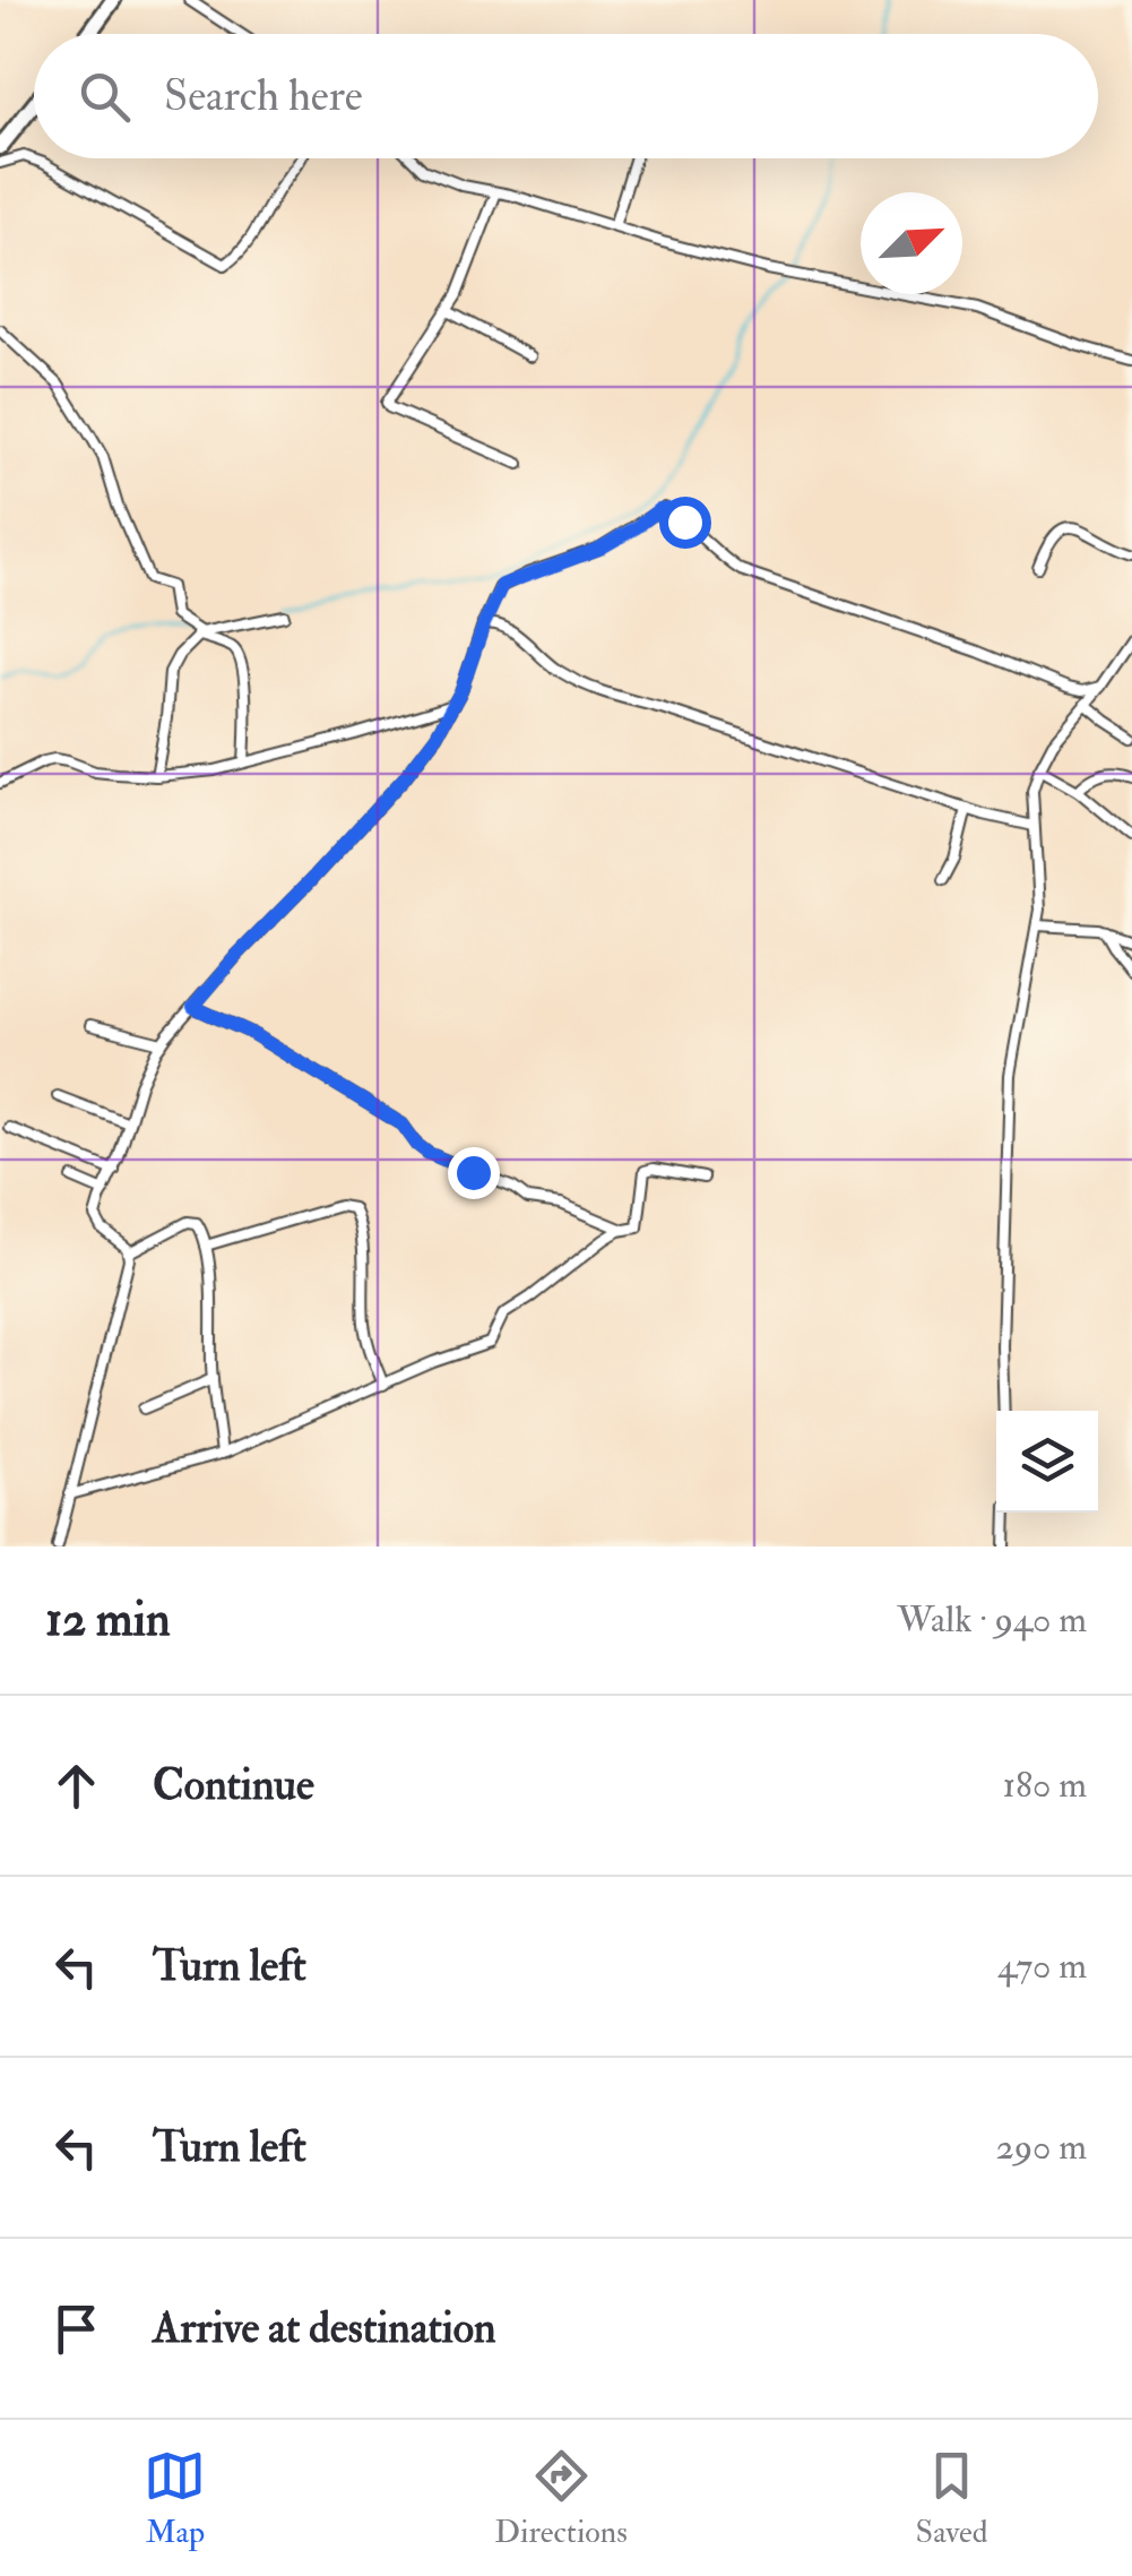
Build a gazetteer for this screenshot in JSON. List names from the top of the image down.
{
  "north": "top right",
  "page": {
    "search": "Search here",
    "heading": ["12 min", "Walk · 940 m"],
    "list": [
      ["Continue", "180 m"],
      ["Turn left", "470 m"],
      ["Turn left", "290 m"],
      "Arrive at destination"
    ],
    "nav": ["Map", "Directions", "Saved"]
  }
}
